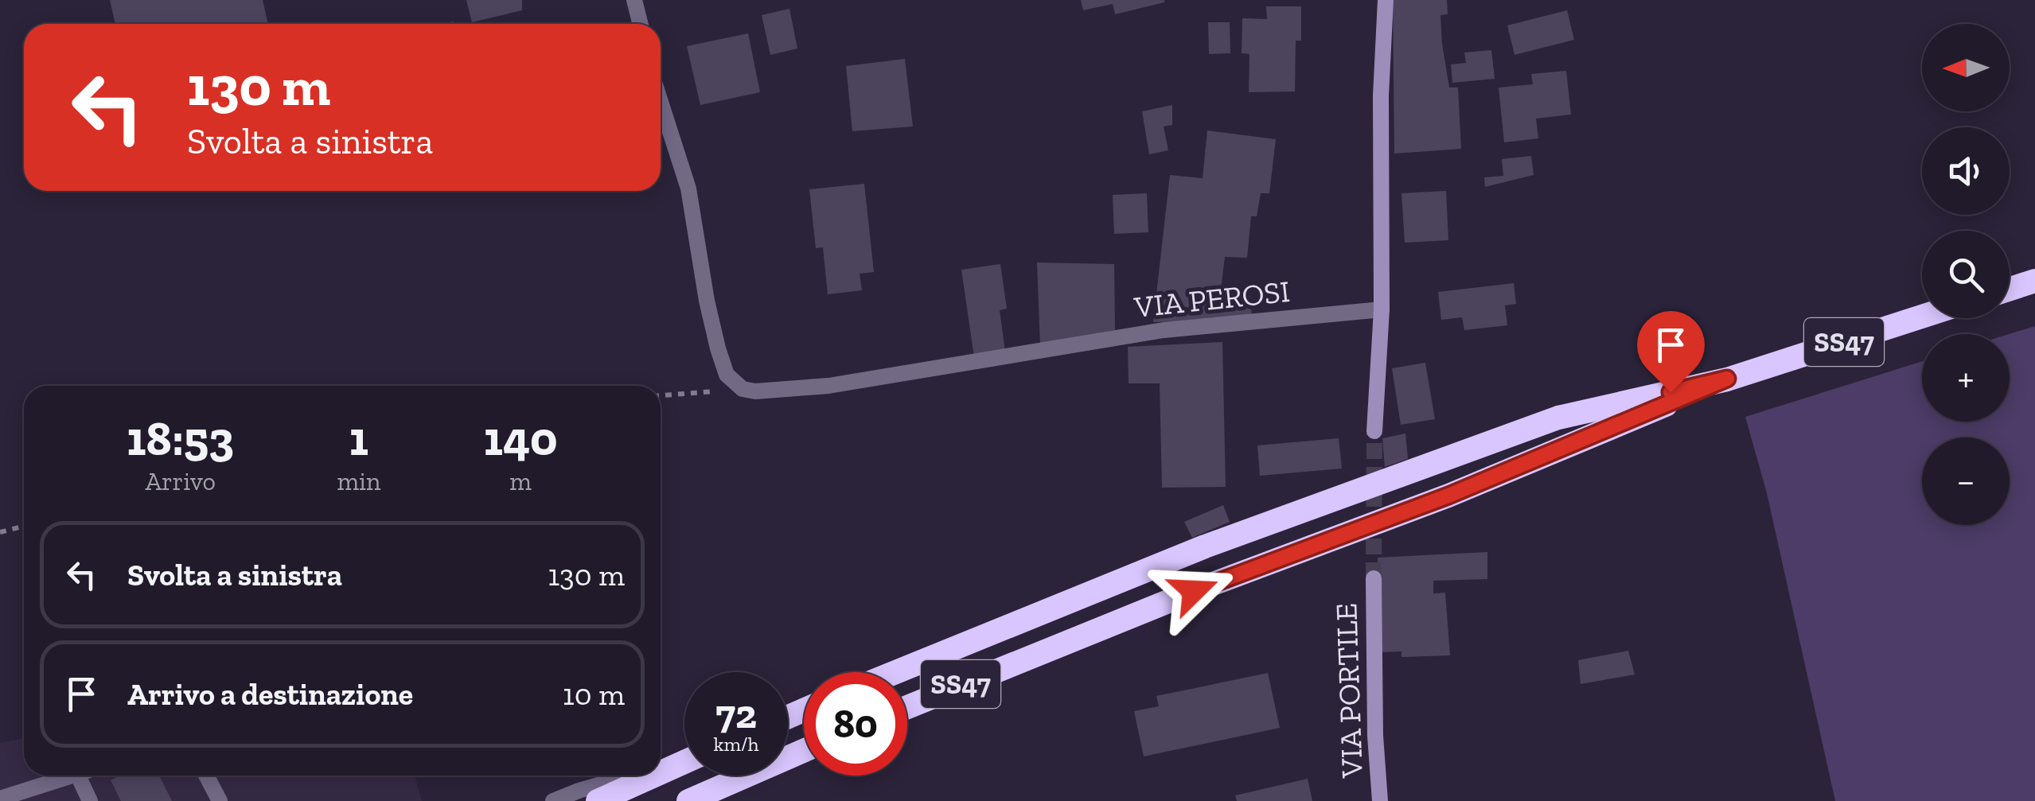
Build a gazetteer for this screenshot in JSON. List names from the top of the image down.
{
  "streets": {
    "highway": ["SS47"],
    "street": ["VIA PEROSI", "VIA PORTILE"]
  },
  "north": "left",
  "page": {
    "map_buttons": ["+", "−"],
    "turn": ["130 m", "Svolta a sinistra"],
    "eta": [
      "18:53",
      "Arrivo",
      "1",
      "min",
      "140",
      "m"
    ],
    "list": [
      {
        "name": "Svolta a sinistra",
        "value": "130 m"
      },
      {
        "name": "Arrivo a destinazione",
        "value": "10 m"
      }
    ],
    "speed": "72 km/h",
    "limit": "80"
  }
}
